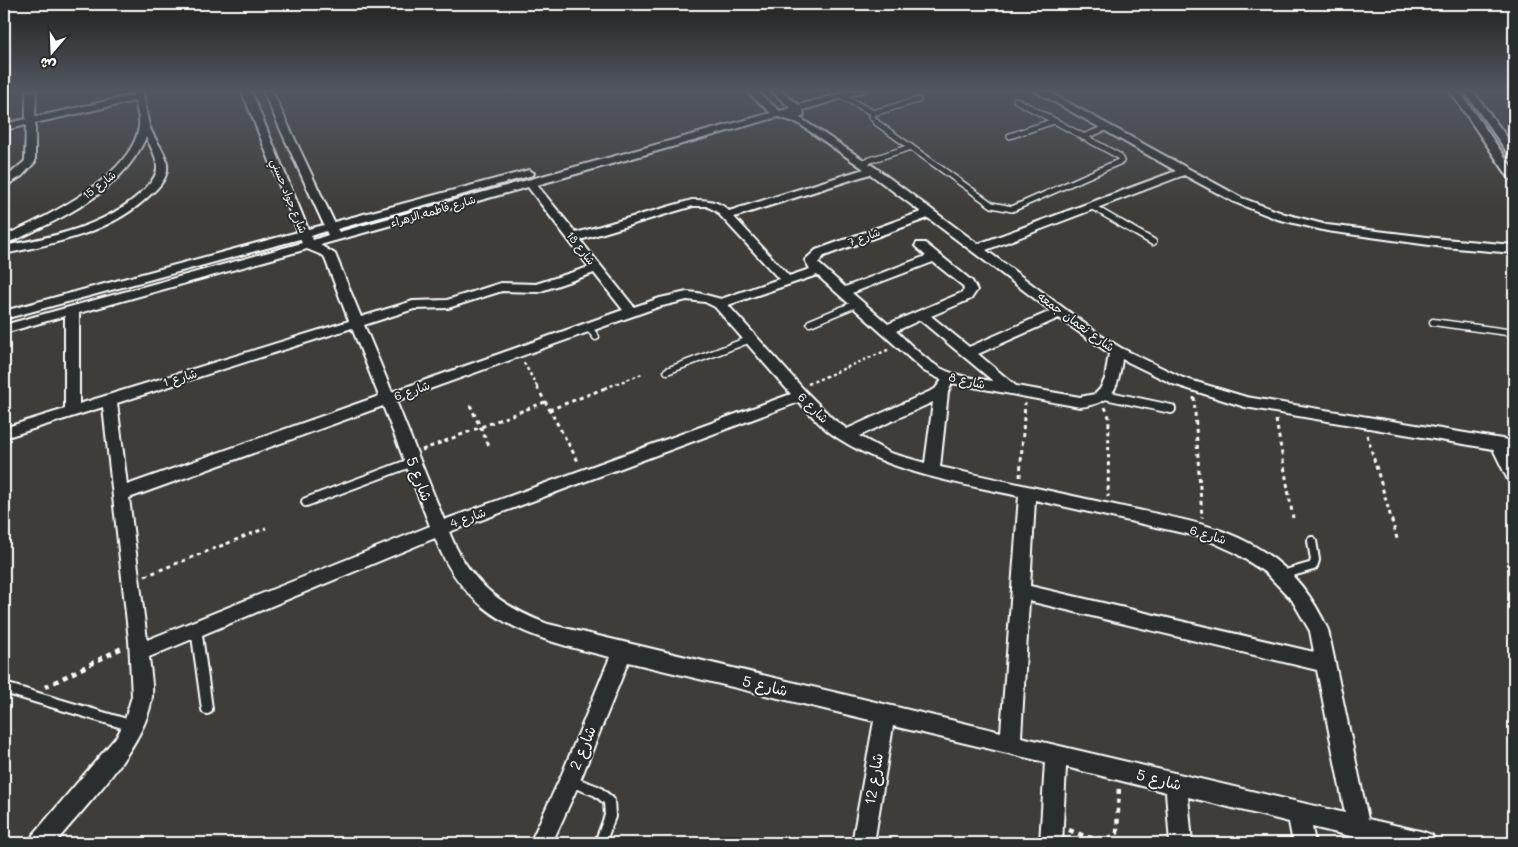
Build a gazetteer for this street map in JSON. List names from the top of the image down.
{
  "streets": {
    "street": [
      "شارع 15",
      "شارع جواد حسني",
      "شارع فاطمه الزهراء",
      "شارع 7",
      "شارع 18",
      "شارع نعمان جمعه",
      "شارع 1",
      "شارع 8",
      "شارع 6",
      "شارع 5",
      "شارع 4",
      "شارع 2",
      "شارع 12"
    ]
  },
  "crossings": [
    ["شارع جواد حسني", "شارع فاطمه الزهراء"],
    ["شارع جواد حسني", "شارع 5"],
    ["شارع فاطمه الزهراء", "شارع 18"],
    ["شارع فاطمه الزهراء", "شارع 5"],
    ["شارع 7", "شارع نعمان جمعه"],
    ["شارع 7", "شارع 8"],
    ["شارع 18", "شارع 1"],
    ["شارع 18", "شارع 6"],
    ["شارع 1", "شارع 5"],
    ["شارع 6", "شارع 5"],
    ["شارع 6", "شارع 4"],
    ["شارع 5", "شارع 4"],
    ["شارع 5", "شارع 2"],
    ["شارع 5", "شارع 12"]
  ],
  "north": "bottom"
}
